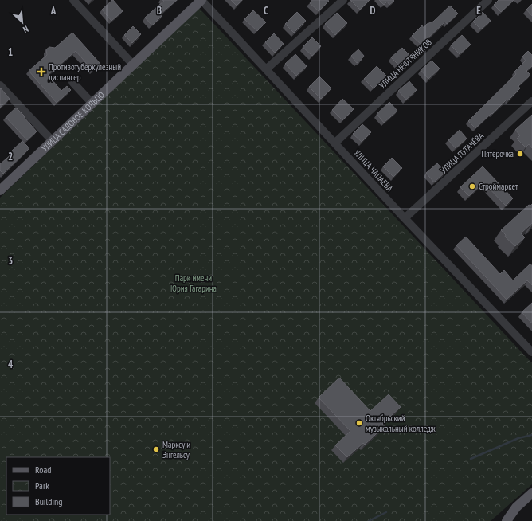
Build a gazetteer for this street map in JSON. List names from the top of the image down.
{
  "streets": {
    "main road": ["УЛИЦА САДОВОЕ КОЛЬЦО"],
    "street": ["УЛИЦА НЕФТЯНИКОВ", "УЛИЦА ПУГАЧЁВА", "УЛИЦА ЧАПАЕВА"]
  },
  "crossings": [
    ["УЛИЦА НЕФТЯНИКОВ", "УЛИЦА ЧАПАЕВА"],
    ["УЛИЦА САДОВОЕ КОЛЬЦО", "УЛИЦА ЧАПАЕВА"],
    ["УЛИЦА ПУГАЧЁВА", "УЛИЦА ЧАПАЕВА"]
  ],
  "parks": ["Парк имени Юрия Гагарина"],
  "places": {
    "health": ["Противотуберкулезный диспансер"],
    "other": [
      "Пятёрочка",
      "Строймаркет",
      "Октябрьский музыкальный колледж",
      "Марксу и Энгельсу"
    ]
  },
  "legend": ["Road", "Park", "Building"],
  "north": "bottom right",
  "grid": {
    "columns": [
      "A",
      "B",
      "C",
      "D",
      "E"
    ],
    "rows": [
      "1",
      "2",
      "3",
      "4"
    ]
  }
}
